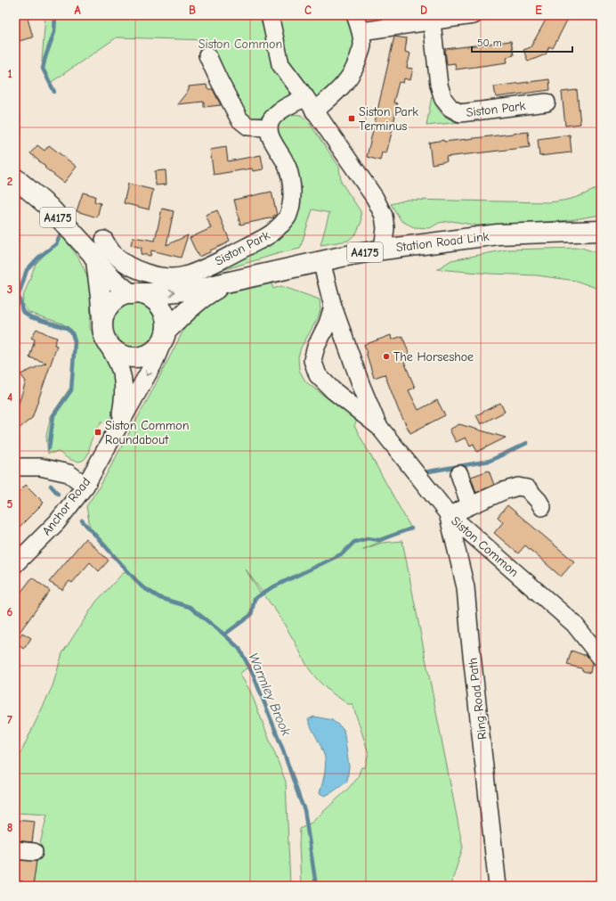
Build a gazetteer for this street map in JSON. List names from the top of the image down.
{
  "streets": {
    "main road": ["A4175", "Station Road Link"],
    "street": [
      "Siston Park",
      "Anchor Road",
      "Siston Common",
      "Ring Road Path"
    ]
  },
  "crossings": [
    ["A4175", "Station Road Link"],
    ["A4175", "Anchor Road"],
    ["Station Road Link", "Anchor Road"],
    ["Station Road Link", "Siston Common"],
    ["Siston Common", "Ring Road Path"]
  ],
  "water": ["Warmley Brook"],
  "parks": ["Siston Common"],
  "places": {
    "transit": ["Siston Park Terminus", "Siston Common Roundabout"],
    "other": ["The Horseshoe"]
  },
  "scale_bar": "50 m",
  "grid": {
    "columns": [
      "A",
      "B",
      "C",
      "D",
      "E"
    ],
    "rows": [
      "1",
      "2",
      "3",
      "4",
      "5",
      "6",
      "7",
      "8"
    ]
  }
}
